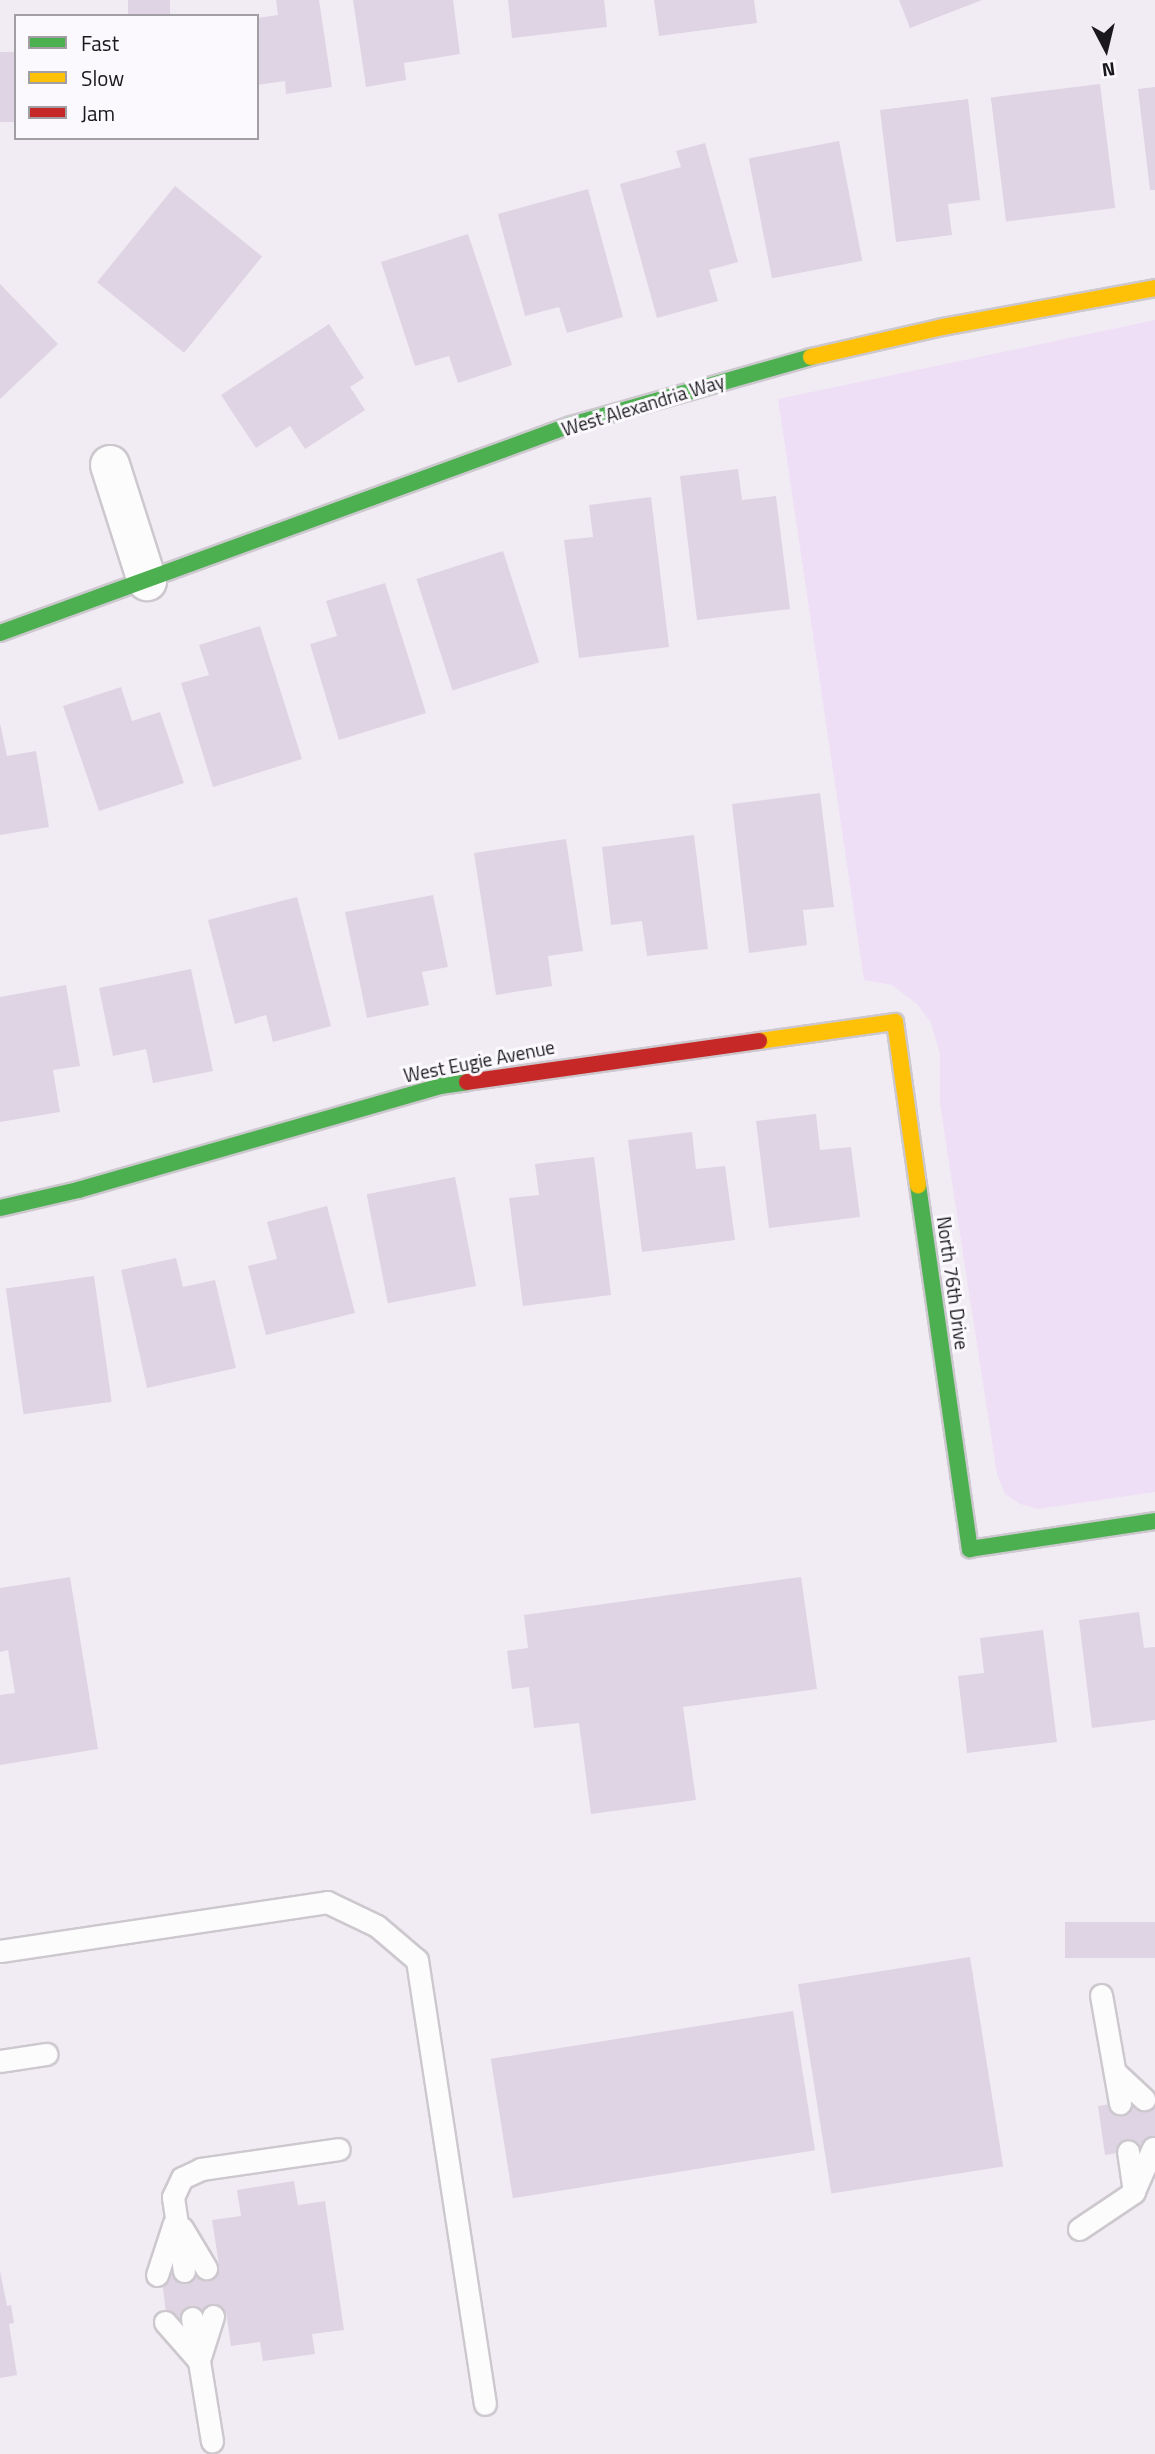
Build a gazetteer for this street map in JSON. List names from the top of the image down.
{
  "streets": {
    "street": ["West Alexandria Way", "West Eugie Avenue", "North 76th Drive"]
  },
  "crossings": [
    ["West Eugie Avenue", "North 76th Drive"]
  ],
  "legend": ["Fast", "Slow", "Jam"],
  "north": "bottom"
}
